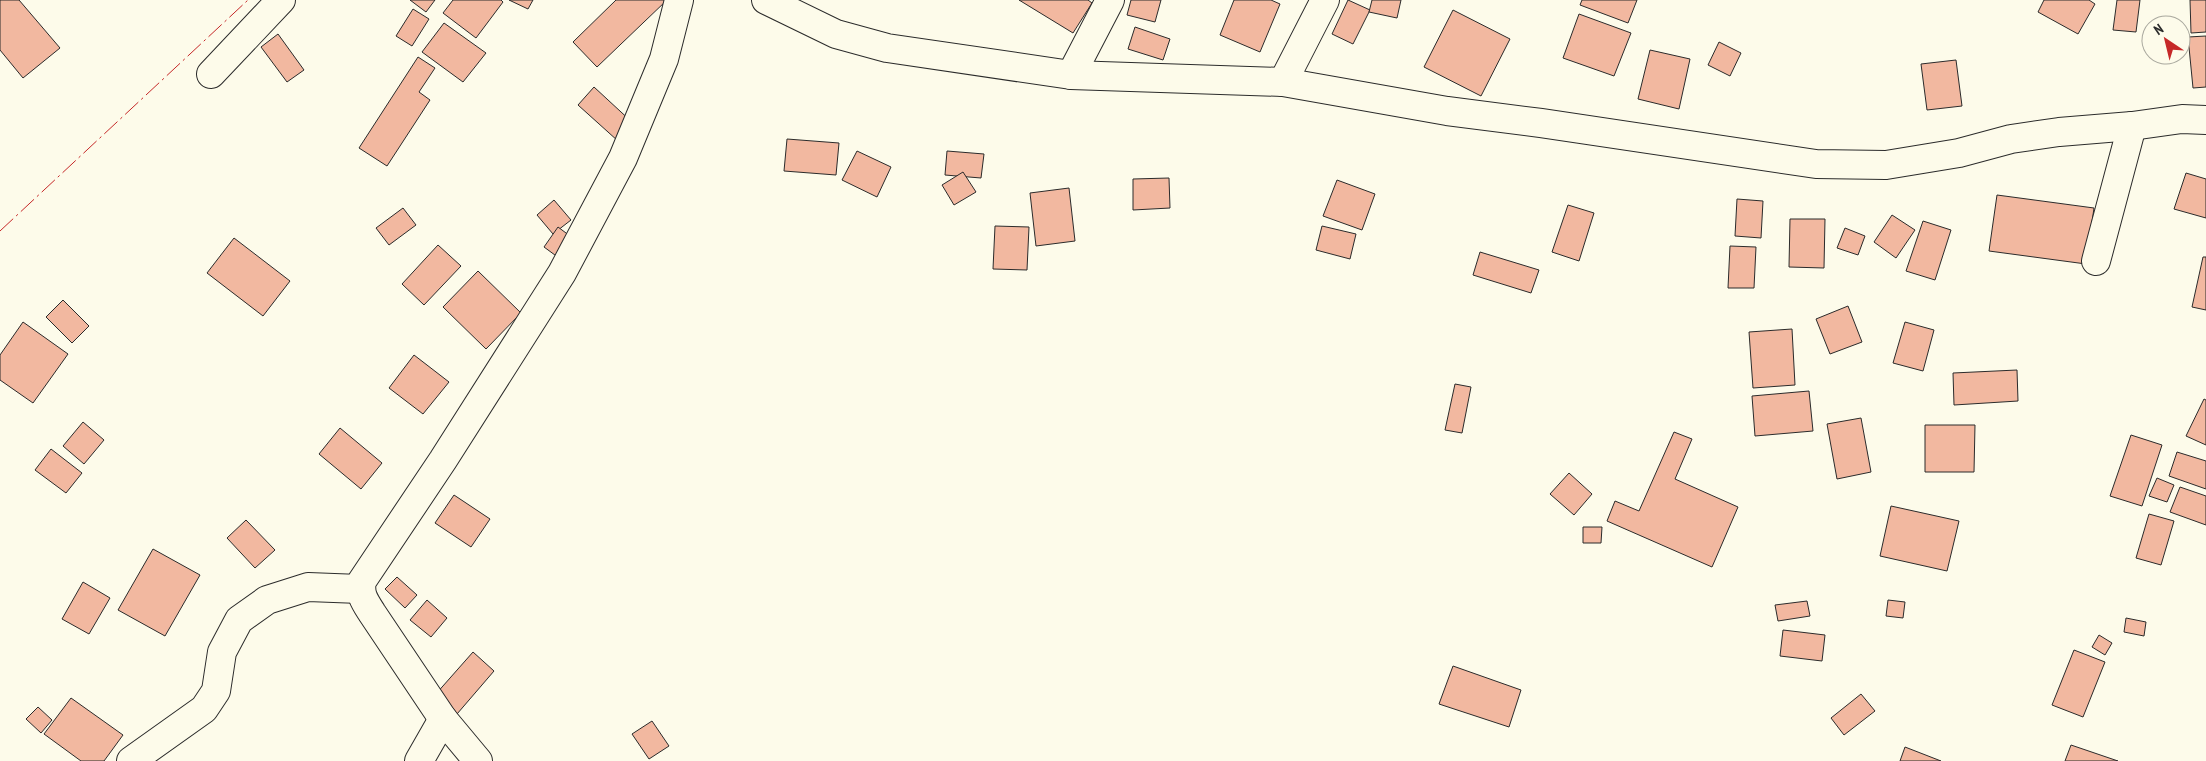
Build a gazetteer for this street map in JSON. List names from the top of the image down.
{
  "north": "top left"
}
